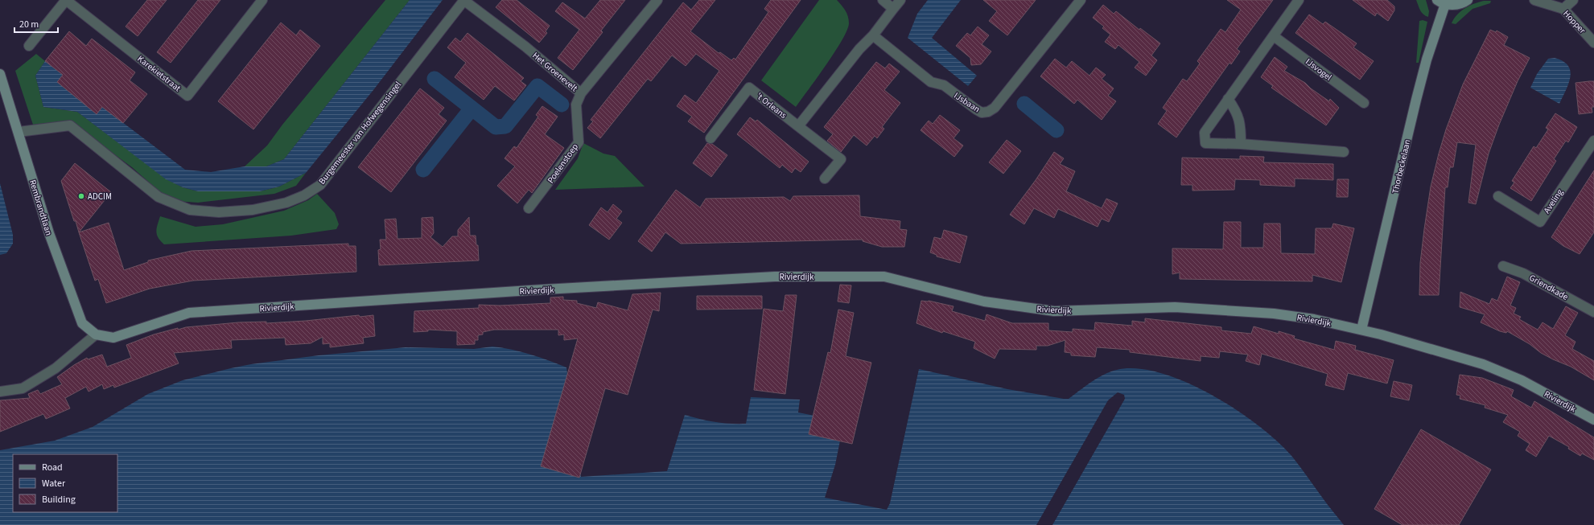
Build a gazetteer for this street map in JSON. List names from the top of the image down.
{
  "streets": {
    "street": [
      "Hopper",
      "IJsvogel",
      "Het Groenevelt",
      "Karekietstraat",
      "IJsbaan",
      "'t Orleans",
      "Burgemeester van Hofwegensingel",
      "Poelenstoep",
      "Thorbeckelaan",
      "Aveling",
      "Rembrandtlaan",
      "Rivierdijk",
      "Griendkade"
    ]
  },
  "crossings": [
    ["Het Groenevelt", "Burgemeester van Hofwegensingel"],
    ["Het Groenevelt", "Poelenstoep"],
    ["Burgemeester van Hofwegensingel", "Rembrandtlaan"],
    ["Thorbeckelaan", "Rivierdijk"],
    ["Rembrandtlaan", "Rivierdijk"]
  ],
  "places": ["ADCIM"],
  "legend": ["Road", "Water", "Building"],
  "scale_bar": "20 m"
}
